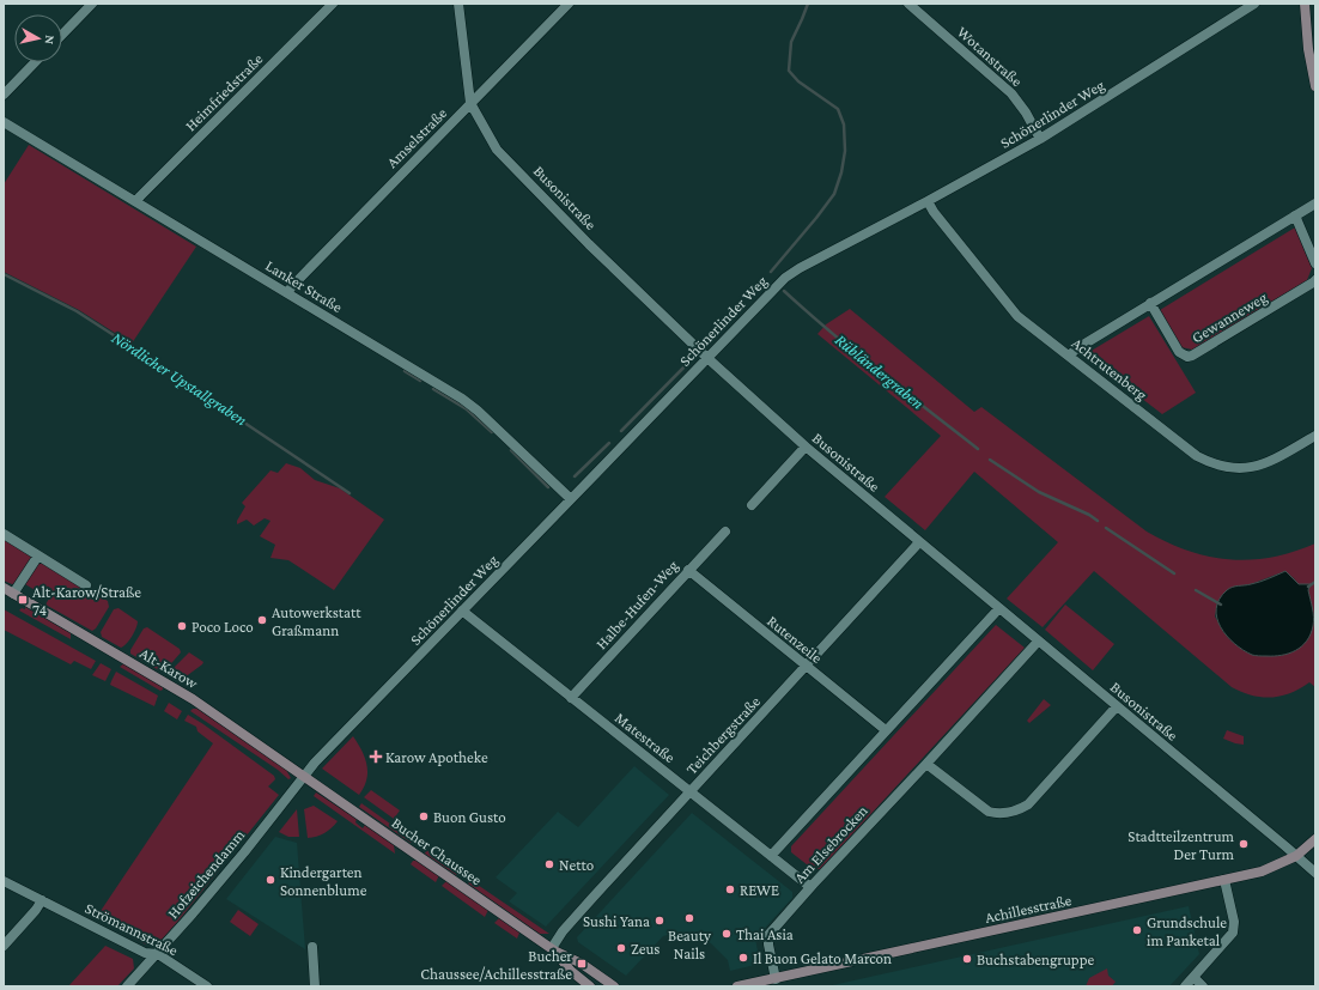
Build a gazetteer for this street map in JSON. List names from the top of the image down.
{
  "streets": {
    "main road": ["Alt-Karow", "Bucher Chaussee", "Achillesstraße"],
    "street": [
      "Wotanstraße",
      "Heimfriedstraße",
      "Schönerlinder Weg",
      "Amselstraße",
      "Busonistraße",
      "Lanker Straße",
      "Gewanneweg",
      "Achtrutenberg",
      "Halbe-Hufen-Weg",
      "Rutenzeile",
      "Teichbergstraße",
      "Matestraße",
      "Am Elsebrocken",
      "Hofzeichendamm",
      "Strömannstraße"
    ]
  },
  "crossings": [
    ["Wotanstraße", "Schönerlinder Weg"],
    ["Heimfriedstraße", "Lanker Straße"],
    ["Schönerlinder Weg", "Busonistraße"],
    ["Schönerlinder Weg", "Lanker Straße"],
    ["Schönerlinder Weg", "Achtrutenberg"],
    ["Schönerlinder Weg", "Alt-Karow"],
    ["Schönerlinder Weg", "Matestraße"],
    ["Schönerlinder Weg", "Bucher Chaussee"],
    ["Schönerlinder Weg", "Hofzeichendamm"],
    ["Amselstraße", "Busonistraße"],
    ["Amselstraße", "Lanker Straße"],
    ["Busonistraße", "Teichbergstraße"],
    ["Busonistraße", "Am Elsebrocken"],
    ["Busonistraße", "Achillesstraße"],
    ["Halbe-Hufen-Weg", "Rutenzeile"],
    ["Halbe-Hufen-Weg", "Matestraße"],
    ["Rutenzeile", "Teichbergstraße"],
    ["Alt-Karow", "Bucher Chaussee"],
    ["Alt-Karow", "Hofzeichendamm"],
    ["Teichbergstraße", "Matestraße"],
    ["Teichbergstraße", "Bucher Chaussee"],
    ["Matestraße", "Am Elsebrocken"],
    ["Am Elsebrocken", "Achillesstraße"],
    ["Bucher Chaussee", "Hofzeichendamm"],
    ["Hofzeichendamm", "Strömannstraße"]
  ],
  "water": ["Rübländergraben", "Nördlicher Upstallgraben"],
  "places": {
    "transit": ["Alt-Karow/Straße 74", "Bucher Chaussee/Achillesstraße"],
    "other": [
      "Autowerkstatt Graßmann",
      "Poco Loco",
      "Buon Gusto",
      "Stadtteilzentrum Der Turm",
      "Netto",
      "Kindergarten Sonnenblume",
      "REWE",
      "Beauty Nails",
      "Sushi Yana",
      "Grundschule im Panketal",
      "Thai Asia",
      "Zeus",
      "Il Buon Gelato Marcon",
      "Buchstabengruppe"
    ],
    "health": ["Karow Apotheke"]
  },
  "north": "right"
}
